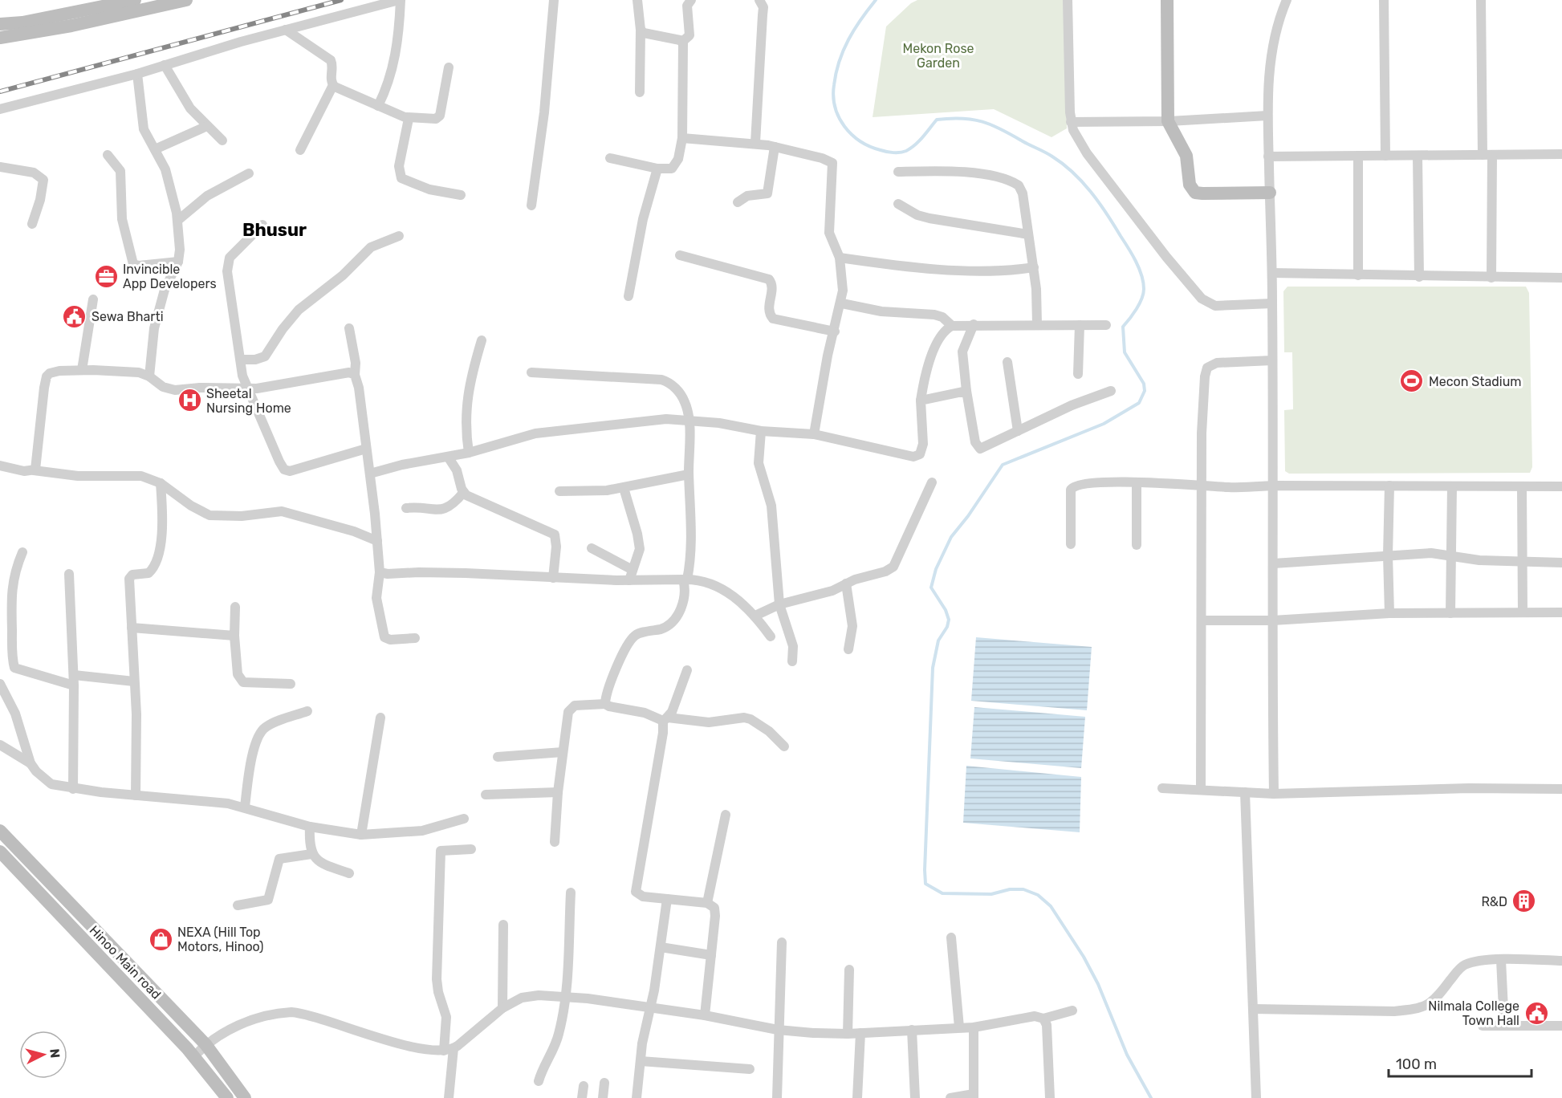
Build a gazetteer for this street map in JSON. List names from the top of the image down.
{
  "streets": {
    "main road": ["Hinoo Main road"]
  },
  "districts": ["Bhusur"],
  "parks": ["Mekon Rose Garden"],
  "places": {
    "office": ["Invincible App Developers"],
    "public building": ["Sewa Bharti", "Nilmala College Town Hall"],
    "sports": ["Mecon Stadium"],
    "hospital": ["Sheetal Nursing Home"],
    "building": ["R&D"],
    "shop": ["NEXA (Hill Top Motors, Hinoo)"]
  },
  "scale_bar": "100 m",
  "north": "right"
}
